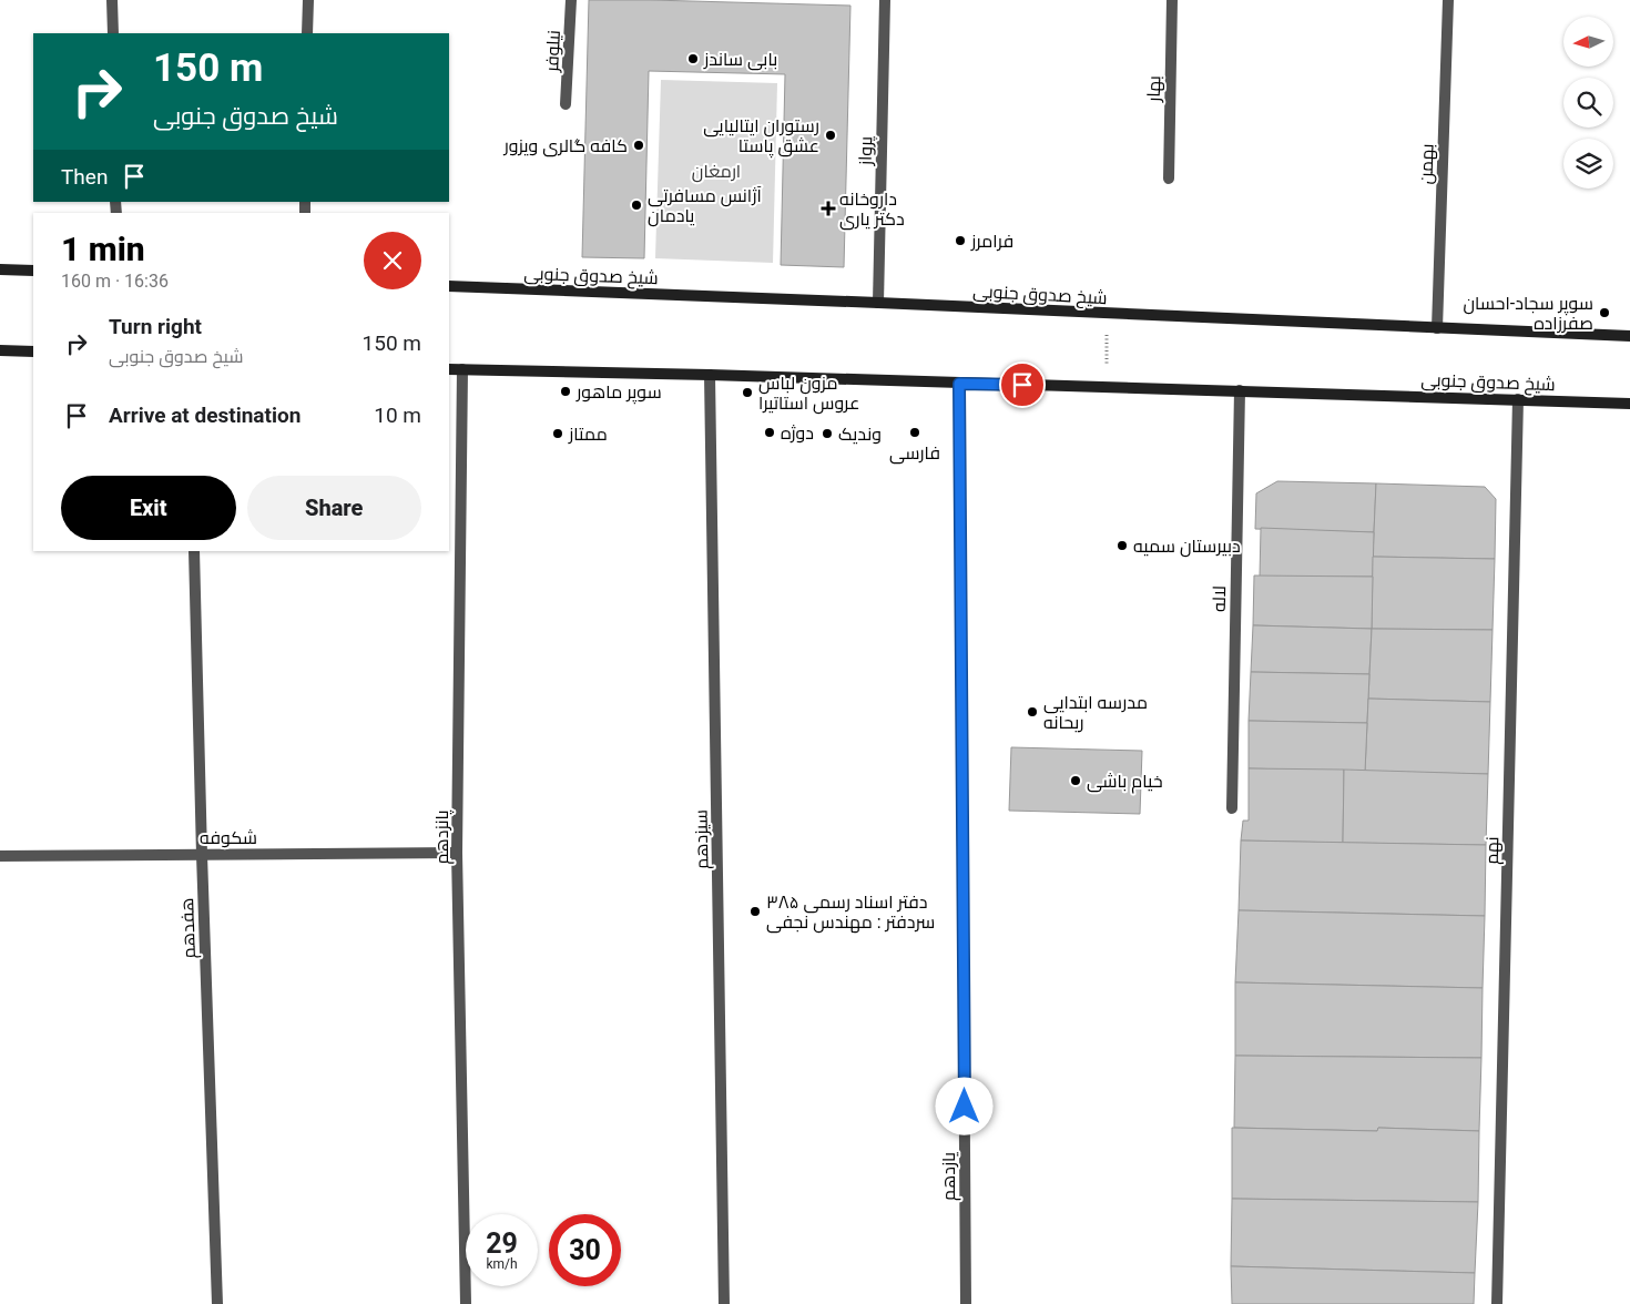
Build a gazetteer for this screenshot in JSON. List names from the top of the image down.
{
  "streets": {
    "main road": ["شیخ صدوق جنوبی"],
    "street": [
      "نیلوفر",
      "بهار",
      "پرواز",
      "بهمن",
      "لاله",
      "شکوفه",
      "پانزدهم",
      "سیزدهم",
      "نهم",
      "هفدهم",
      "یازدهم"
    ]
  },
  "crossings": [
    ["پرواز", "شیخ صدوق جنوبی"],
    ["بهمن", "شیخ صدوق جنوبی"],
    ["شیخ صدوق جنوبی", "لاله"],
    ["شیخ صدوق جنوبی", "پانزدهم"],
    ["شیخ صدوق جنوبی", "سیزدهم"],
    ["شیخ صدوق جنوبی", "نهم"],
    ["شیخ صدوق جنوبی", "یازدهم"],
    ["شکوفه", "پانزدهم"],
    ["شکوفه", "هفدهم"]
  ],
  "parks": ["ارمغان"],
  "places": {
    "other": [
      "بابی ساندز",
      "رستوران ایتالیایی عشق پاستا",
      "کافه گالری ویزور",
      "آژانس مسافرتی یادمان",
      "فرامرز",
      "سوپر سجاد-احسان صفرزاده",
      "سوپر ماهور",
      "مزون لباس عروس استاتیرا",
      "دوژه",
      "فارسی",
      "ممتاز",
      "وندیک",
      "دبیرستان سمیه",
      "مدرسه ابتدایی ریحانه",
      "خیام باشی",
      "دفتر اسناد رسمی ۳۸۵ سردفتر : مهندس نجفی"
    ],
    "health": ["داروخانه دکتر یاری"]
  },
  "north": "left",
  "page": {
    "turn": ["150 m", "شیخ صدوق جنوبی"],
    "then": "Then",
    "heading": ["1 min", "160 m · 16:36"],
    "list": [
      {
        "name": "Turn right",
        "note": "شیخ صدوق جنوبی",
        "value": "150 m"
      },
      {
        "name": "Arrive at destination",
        "value": "10 m"
      }
    ],
    "buttons": ["Exit", "Share"],
    "speed": "29 km/h",
    "limit": "30"
  }
}
